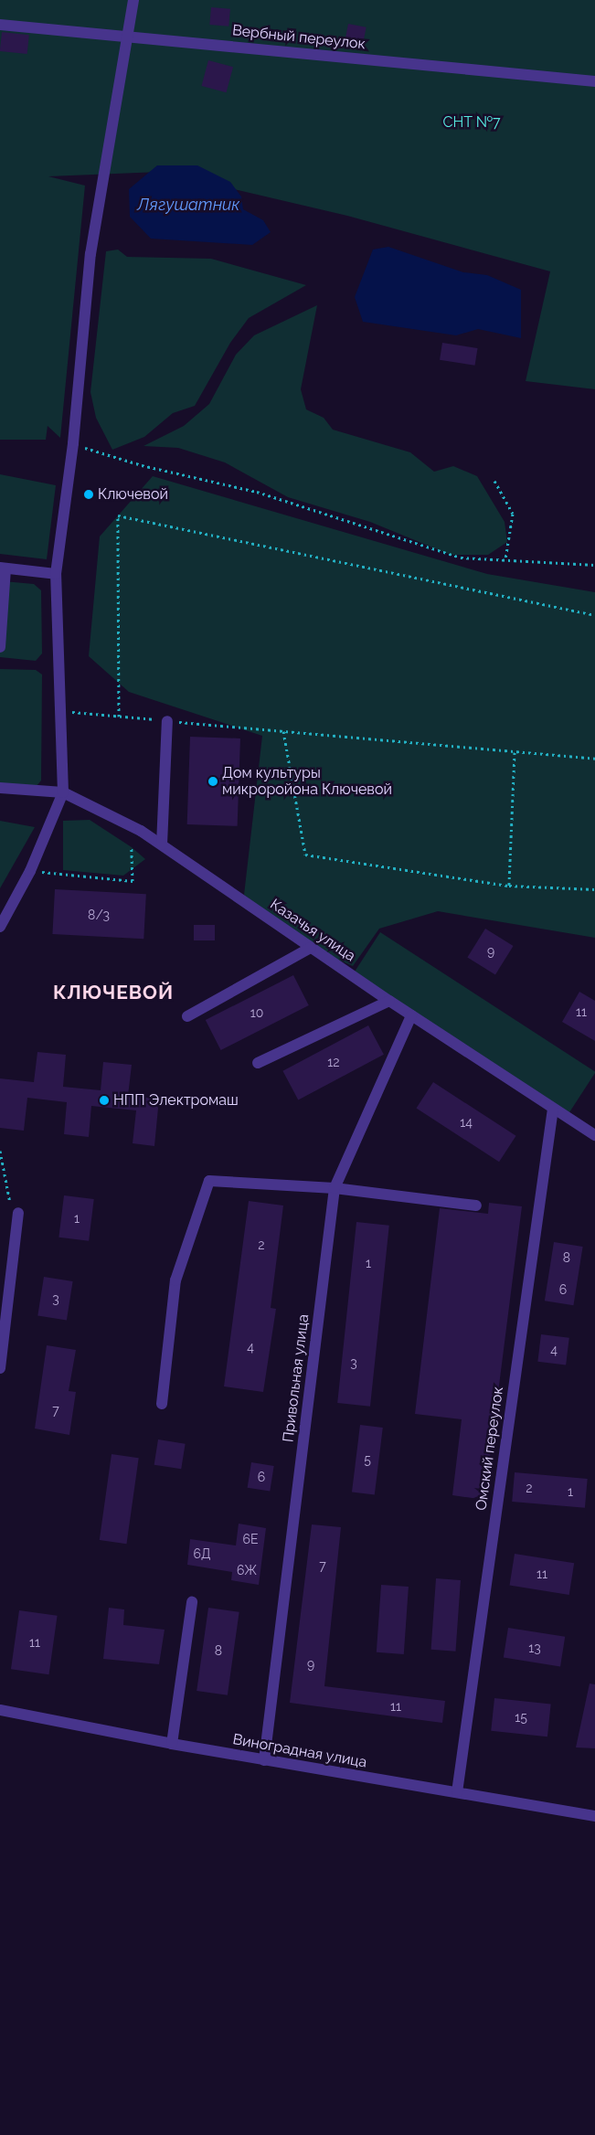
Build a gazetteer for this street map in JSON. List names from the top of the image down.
{
  "streets": {
    "street": [
      "Вербный переулок",
      "Казачья улица",
      "Привольная улица",
      "Омский переулок",
      "Виноградная улица"
    ]
  },
  "crossings": [
    ["Казачья улица", "Привольная улица"],
    ["Казачья улица", "Омский переулок"],
    ["Привольная улица", "Виноградная улица"],
    ["Омский переулок", "Виноградная улица"]
  ],
  "districts": ["КЛЮЧЕВОЙ"],
  "water": ["Лягушатник"],
  "parks": ["СНТ №7"],
  "places": ["Ключевой", "Дом культуры микроройона Ключевой", "НПП Электромаш"],
  "house_numbers": [
    "8/3",
    "9",
    "11",
    "10",
    "12",
    "14",
    "1",
    "2",
    "8",
    "1",
    "6",
    "3",
    "4",
    "4",
    "3",
    "7",
    "5",
    "6",
    "2",
    "1",
    "6Е",
    "6Д",
    "7",
    "6Ж",
    "11",
    "11",
    "13",
    "8",
    "9",
    "11",
    "15"
  ]
}
